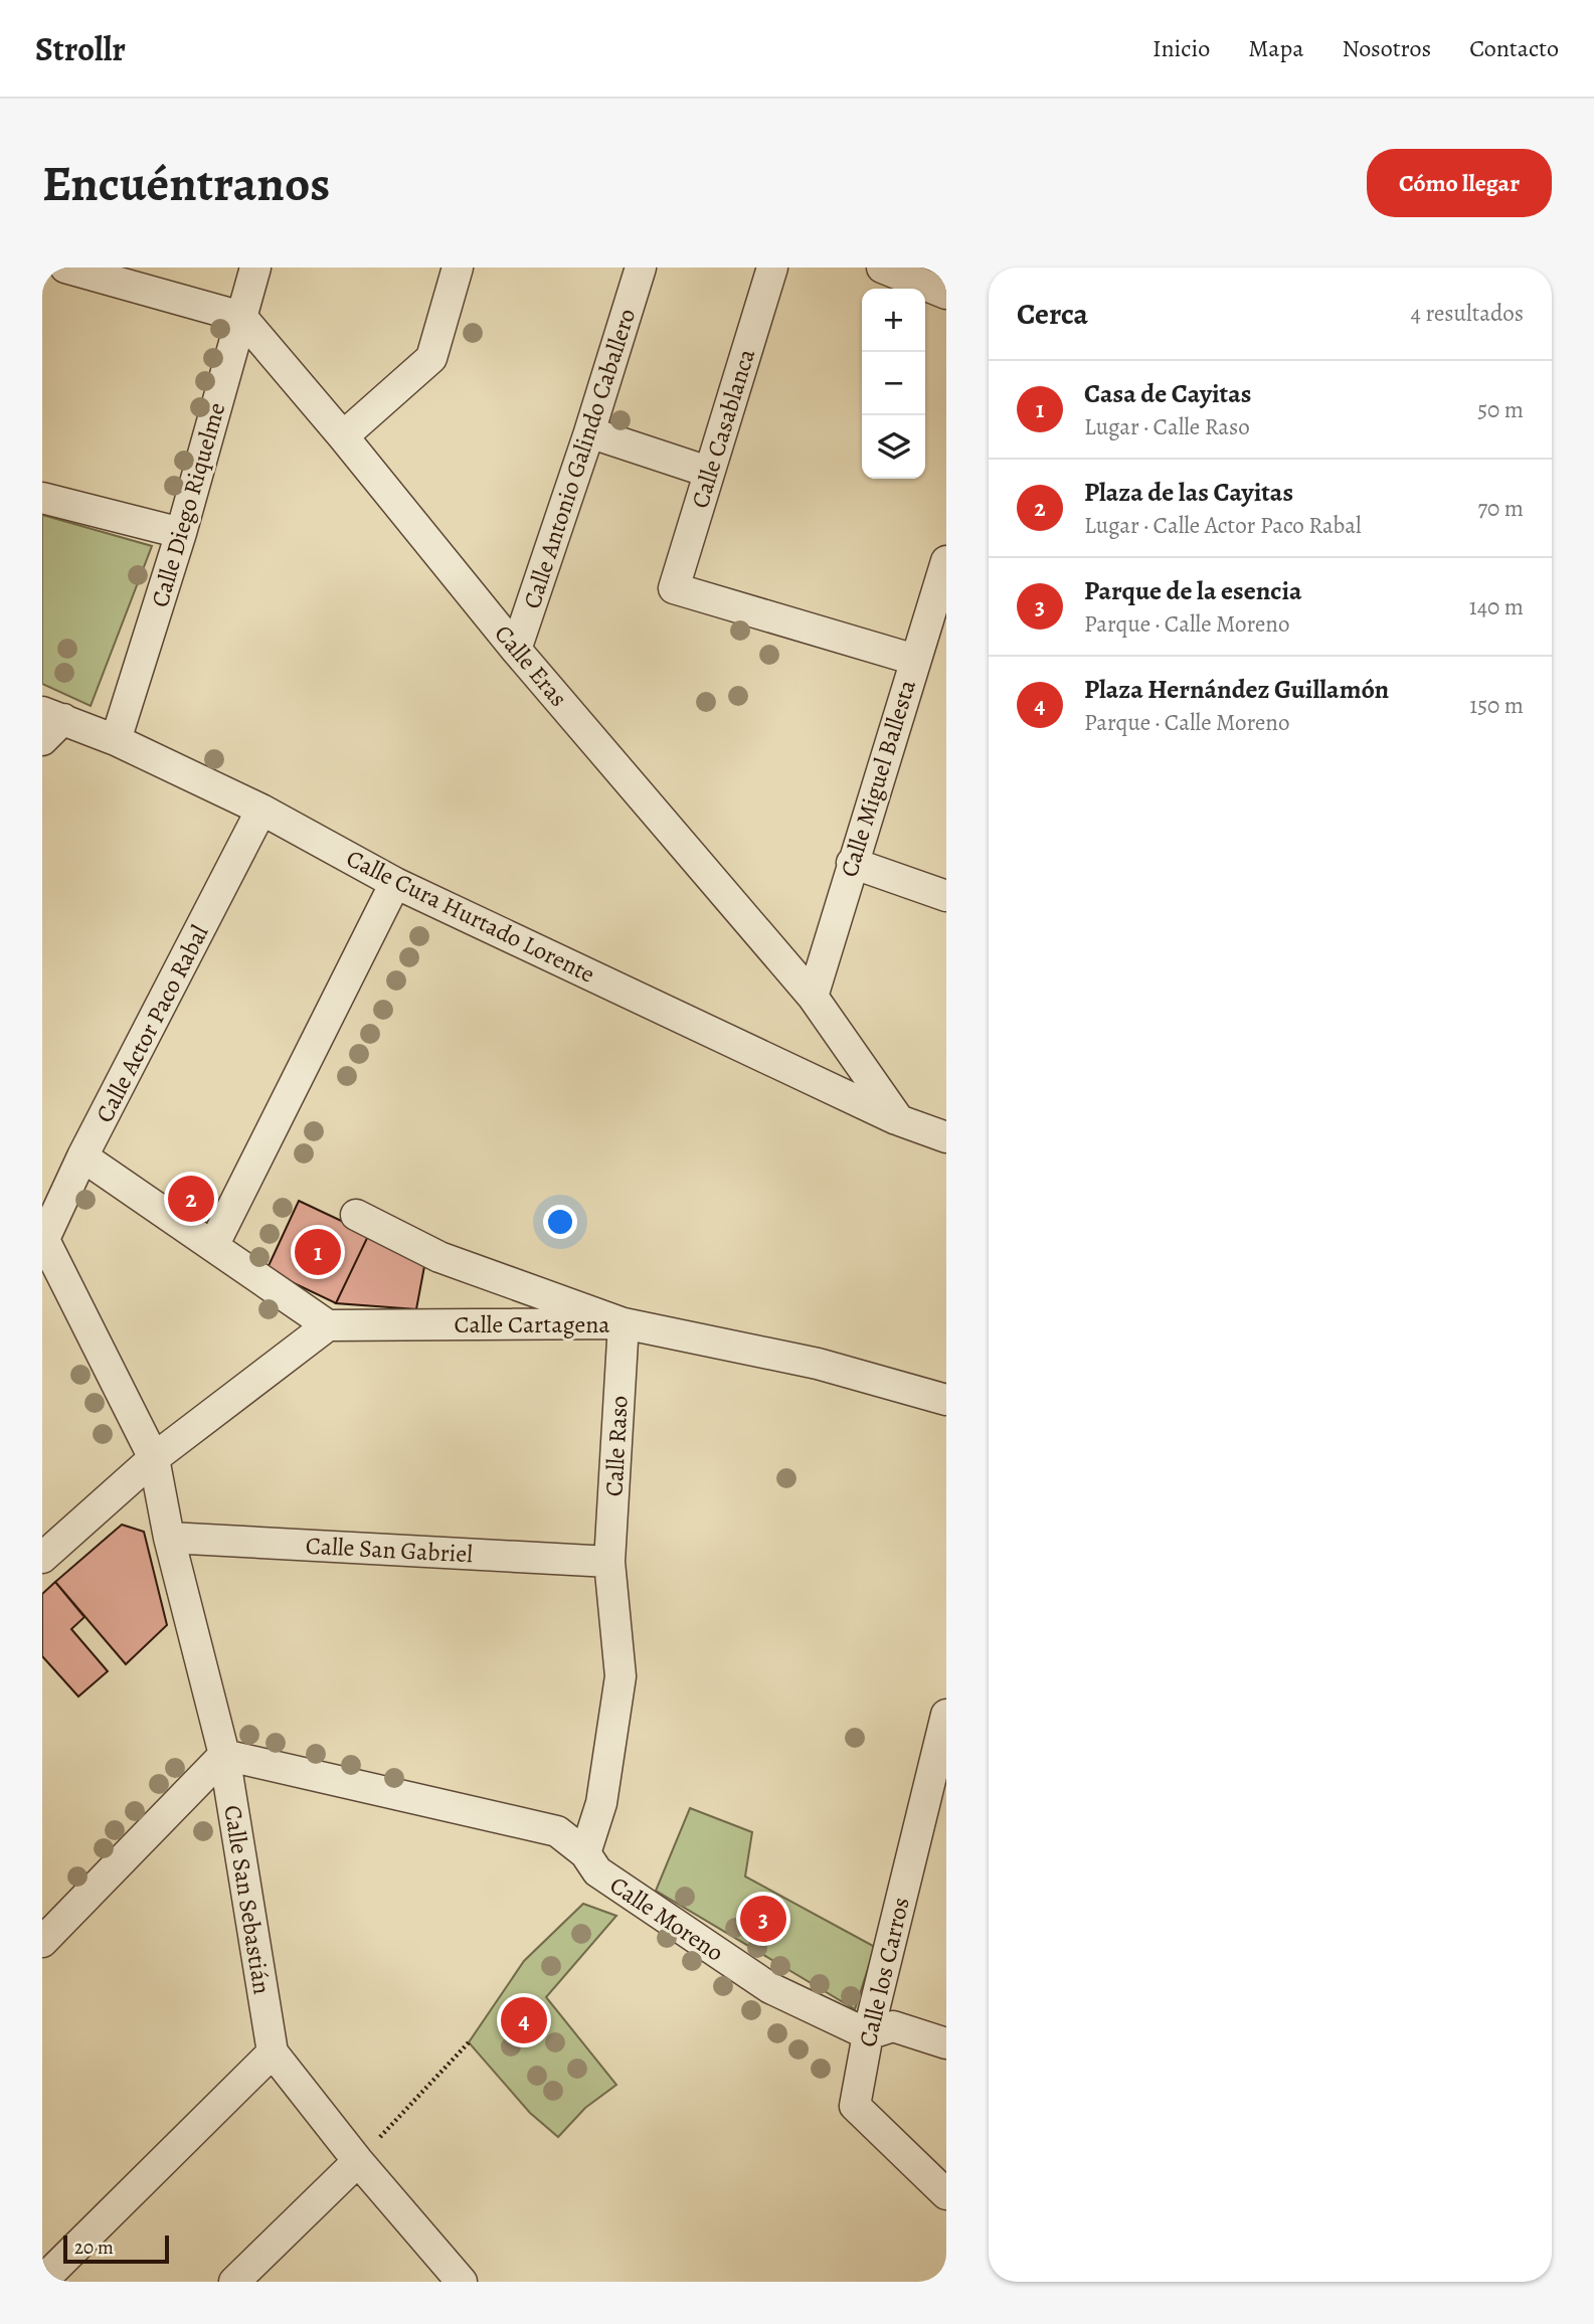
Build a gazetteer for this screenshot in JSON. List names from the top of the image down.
{
  "streets": {
    "street": [
      "Calle Casablanca",
      "Calle Antonio Galindo Caballero",
      "Calle Diego Riquelme",
      "Calle Eras",
      "Calle Miguel Ballesta",
      "Calle Cura Hurtado Lorente",
      "Calle Actor Paco Rabal",
      "Calle Cartagena",
      "Calle Raso",
      "Calle San Gabriel",
      "Calle San Sebastián",
      "Calle Moreno",
      "Calle los Carros"
    ]
  },
  "crossings": [
    ["Calle Casablanca", "Calle Miguel Ballesta"],
    ["Calle Antonio Galindo Caballero", "Calle Eras"],
    ["Calle Diego Riquelme", "Calle Eras"],
    ["Calle Diego Riquelme", "Calle Cura Hurtado Lorente"],
    ["Calle Eras", "Calle Miguel Ballesta"],
    ["Calle Eras", "Calle Cura Hurtado Lorente"],
    ["Calle Cura Hurtado Lorente", "Calle Actor Paco Rabal"],
    ["Calle Actor Paco Rabal", "Calle San Sebastián"],
    ["Calle Cartagena", "Calle Raso"],
    ["Calle Raso", "Calle San Gabriel"],
    ["Calle Raso", "Calle Moreno"],
    ["Calle San Gabriel", "Calle San Sebastián"],
    ["Calle San Sebastián", "Calle Moreno"],
    ["Calle Moreno", "Calle los Carros"]
  ],
  "scale_bar": "20 m",
  "page": {
    "header": "Strollr",
    "nav": [
      "Inicio",
      "Mapa",
      "Nosotros",
      "Contacto"
    ],
    "buttons": "Cómo llegar",
    "title": "Encuéntranos",
    "heading": ["Cerca", "4 resultados"],
    "map_buttons": ["+", "−"],
    "list": [
      {
        "mark": "1",
        "name": "Casa de Cayitas",
        "note": "Lugar · Calle Raso",
        "value": "50 m"
      },
      {
        "mark": "2",
        "name": "Plaza de las Cayitas",
        "note": "Lugar · Calle Actor Paco Rabal",
        "value": "70 m"
      },
      {
        "mark": "3",
        "name": "Parque de la esencia",
        "note": "Parque · Calle Moreno",
        "value": "140 m"
      },
      {
        "mark": "4",
        "name": "Plaza Hernández Guillamón",
        "note": "Parque · Calle Moreno",
        "value": "150 m"
      }
    ],
    "pins": [
      "2",
      "1",
      "3",
      "4"
    ],
    "scale": "20 m"
  }
}
